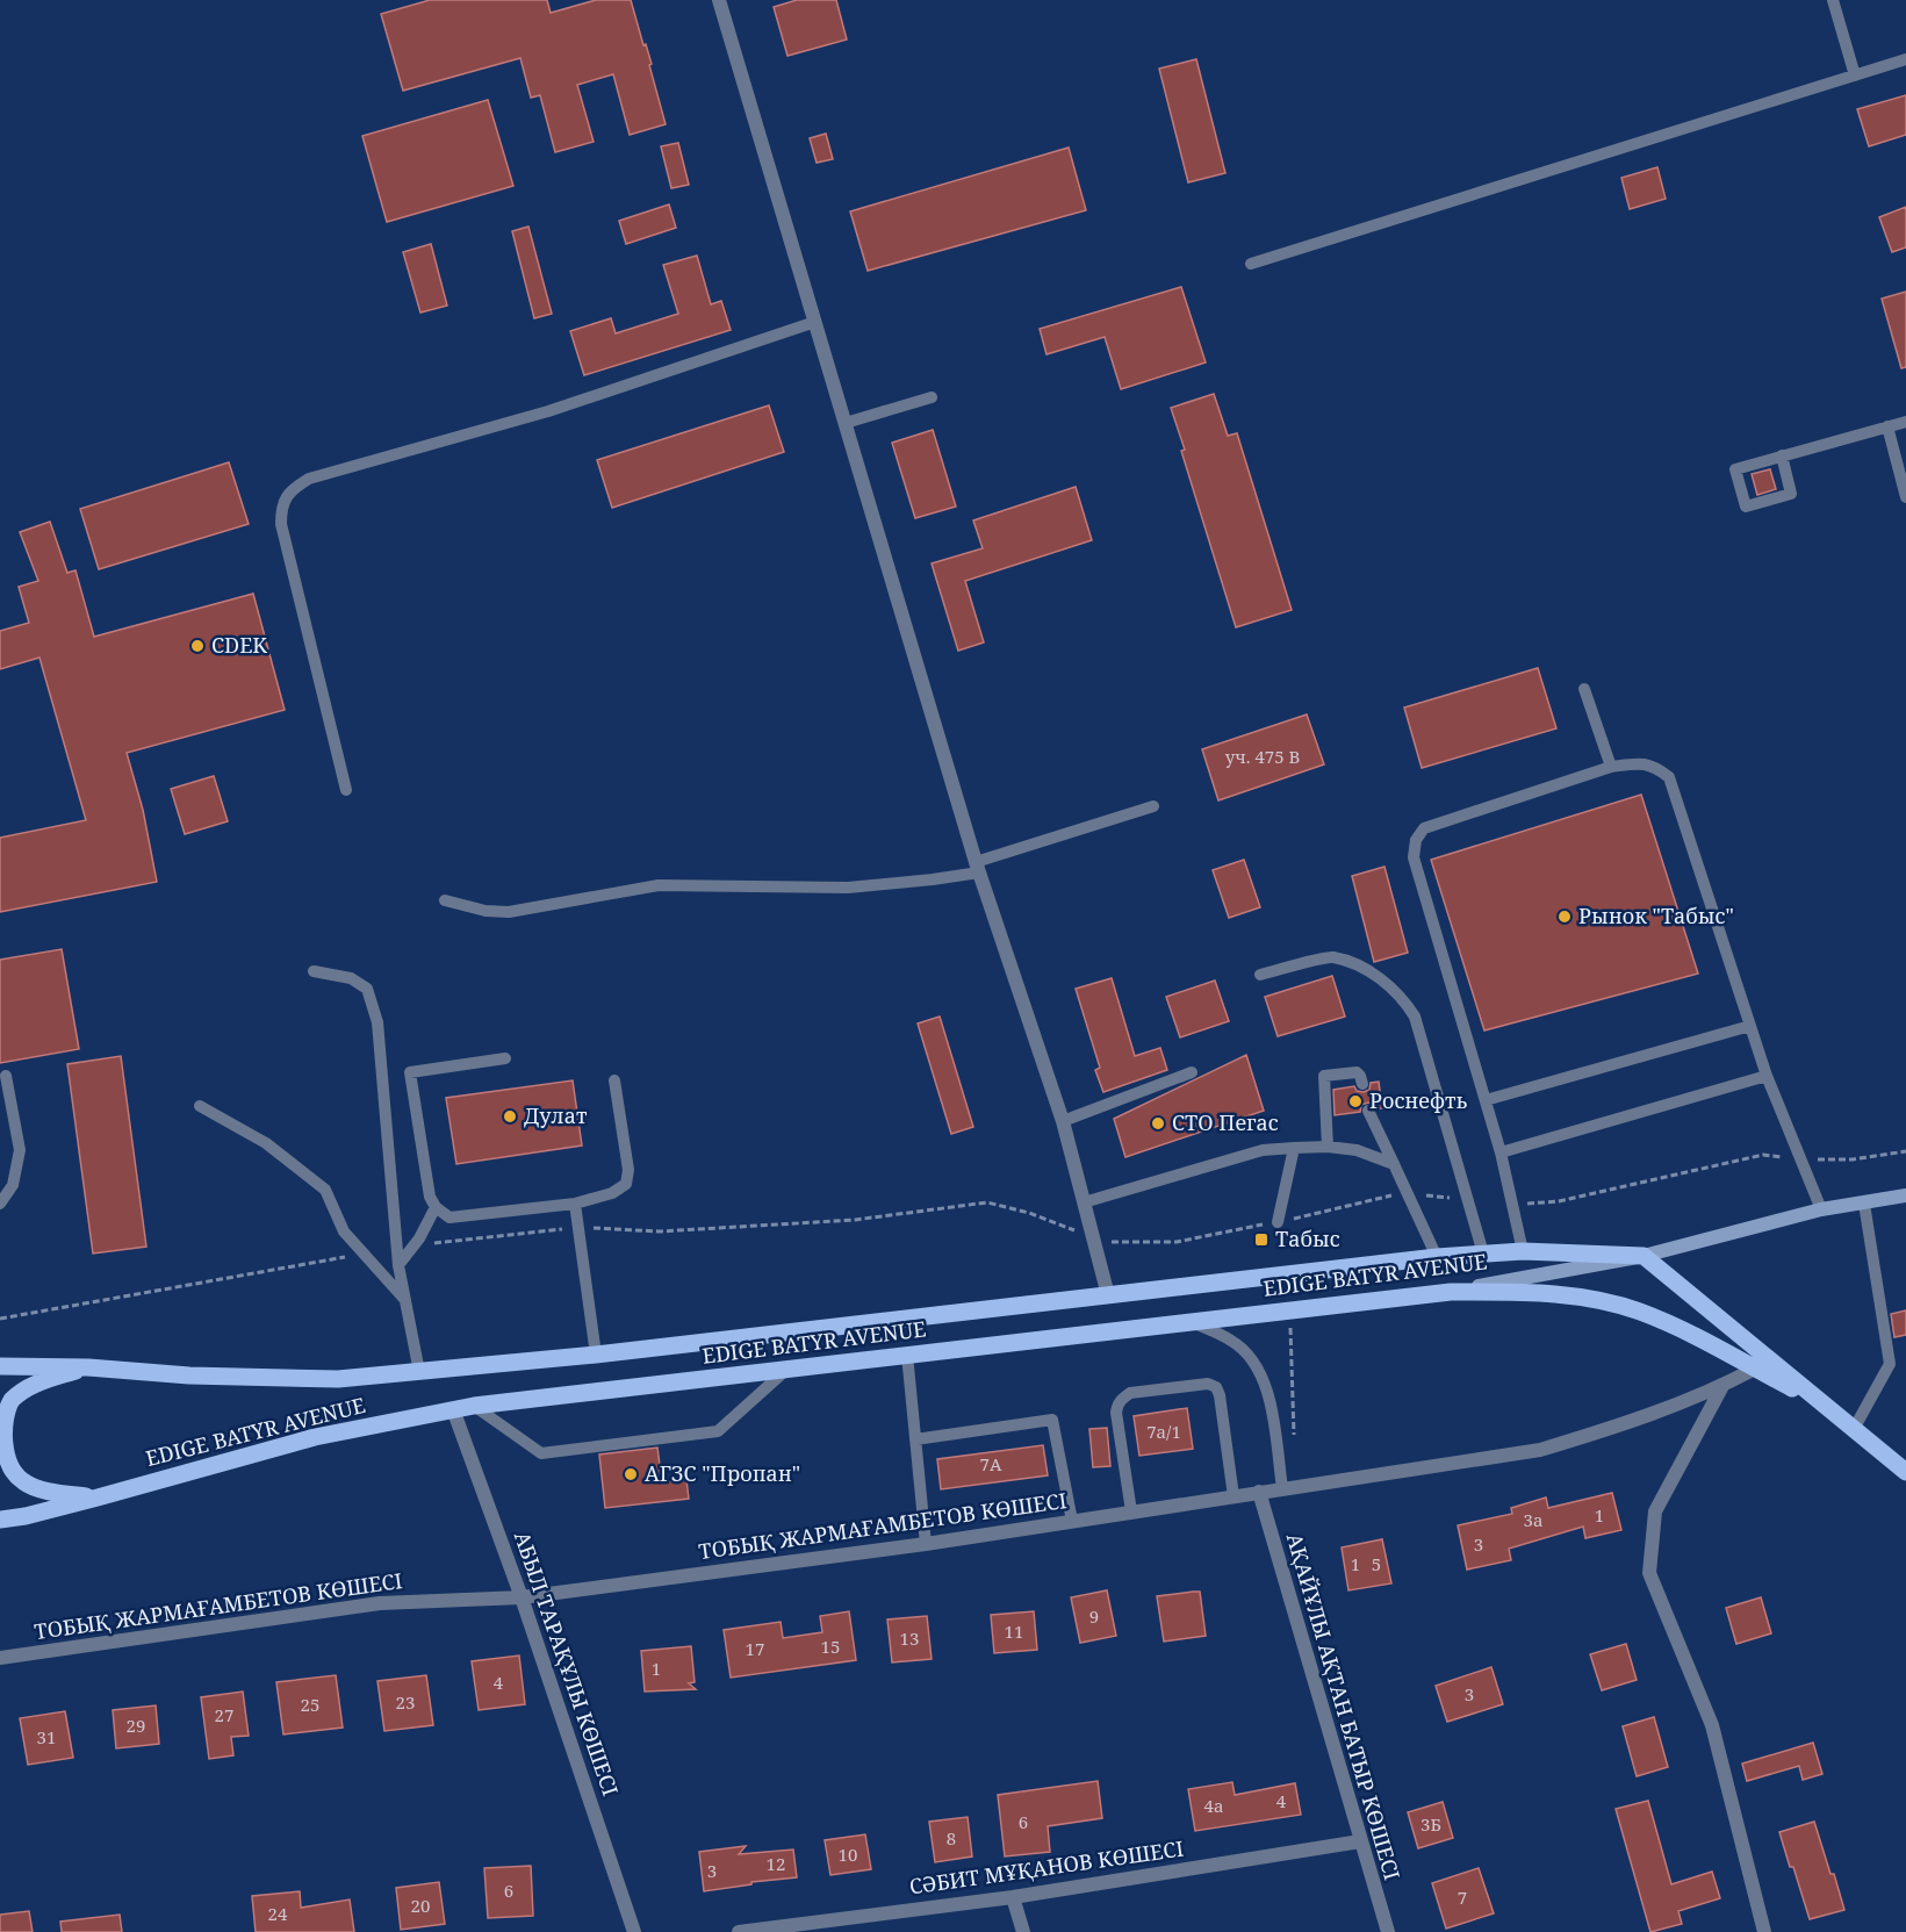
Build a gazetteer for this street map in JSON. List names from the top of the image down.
{
  "streets": {
    "main road": ["EDIGE BATYR AVENUE"],
    "street": [
      "ТОБЫҚ ЖАРМАҒАМБЕТОВ КӨШЕСІ",
      "АБЫЛ ТАРАҚҰЛЫ КӨШЕСІ",
      "АҚАЙҰЛЫ АҚТАН БАТЫР КӨШЕСІ",
      "СӘБИТ МҰҚАНОВ КӨШЕСІ"
    ]
  },
  "crossings": [
    ["EDIGE BATYR AVENUE", "АБЫЛ ТАРАҚҰЛЫ КӨШЕСІ"],
    ["ТОБЫҚ ЖАРМАҒАМБЕТОВ КӨШЕСІ", "АБЫЛ ТАРАҚҰЛЫ КӨШЕСІ"],
    ["ТОБЫҚ ЖАРМАҒАМБЕТОВ КӨШЕСІ", "АҚАЙҰЛЫ АҚТАН БАТЫР КӨШЕСІ"],
    ["АҚАЙҰЛЫ АҚТАН БАТЫР КӨШЕСІ", "СӘБИТ МҰҚАНОВ КӨШЕСІ"]
  ],
  "places": {
    "other": [
      "CDEK",
      "Рынок \"Табыс\"",
      "Роснефть",
      "Дулат",
      "СТО Пегас",
      "АГЗС \"Пропан\""
    ],
    "transit": ["Табыс"]
  },
  "house_numbers": [
    "уч. 475 В",
    "7а/1",
    "7А",
    "1",
    "3а",
    "3",
    "1",
    "5",
    "9",
    "11",
    "13",
    "15",
    "17",
    "1",
    "4",
    "3",
    "23",
    "25",
    "27",
    "29",
    "31",
    "4",
    "4а",
    "6",
    "3Б",
    "8",
    "10",
    "12",
    "3",
    "6",
    "7",
    "20",
    "24"
  ]
}
